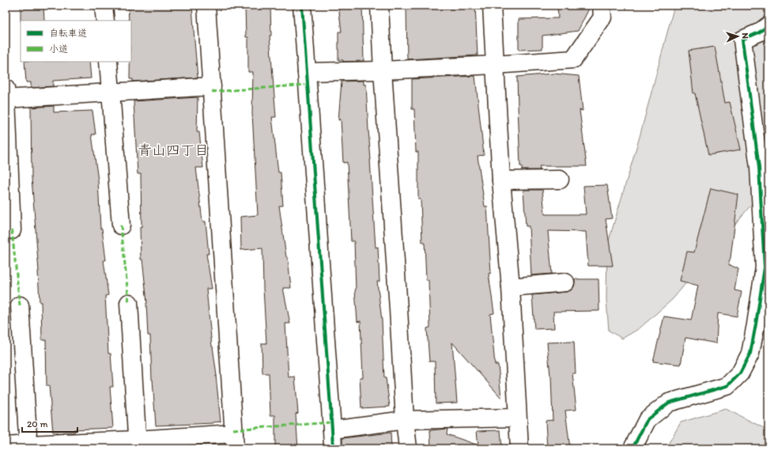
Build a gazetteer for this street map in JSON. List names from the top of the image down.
{
  "districts": ["青山四丁目"],
  "legend": ["自転車道", "小道"],
  "scale_bar": "20 m",
  "north": "right"
}
